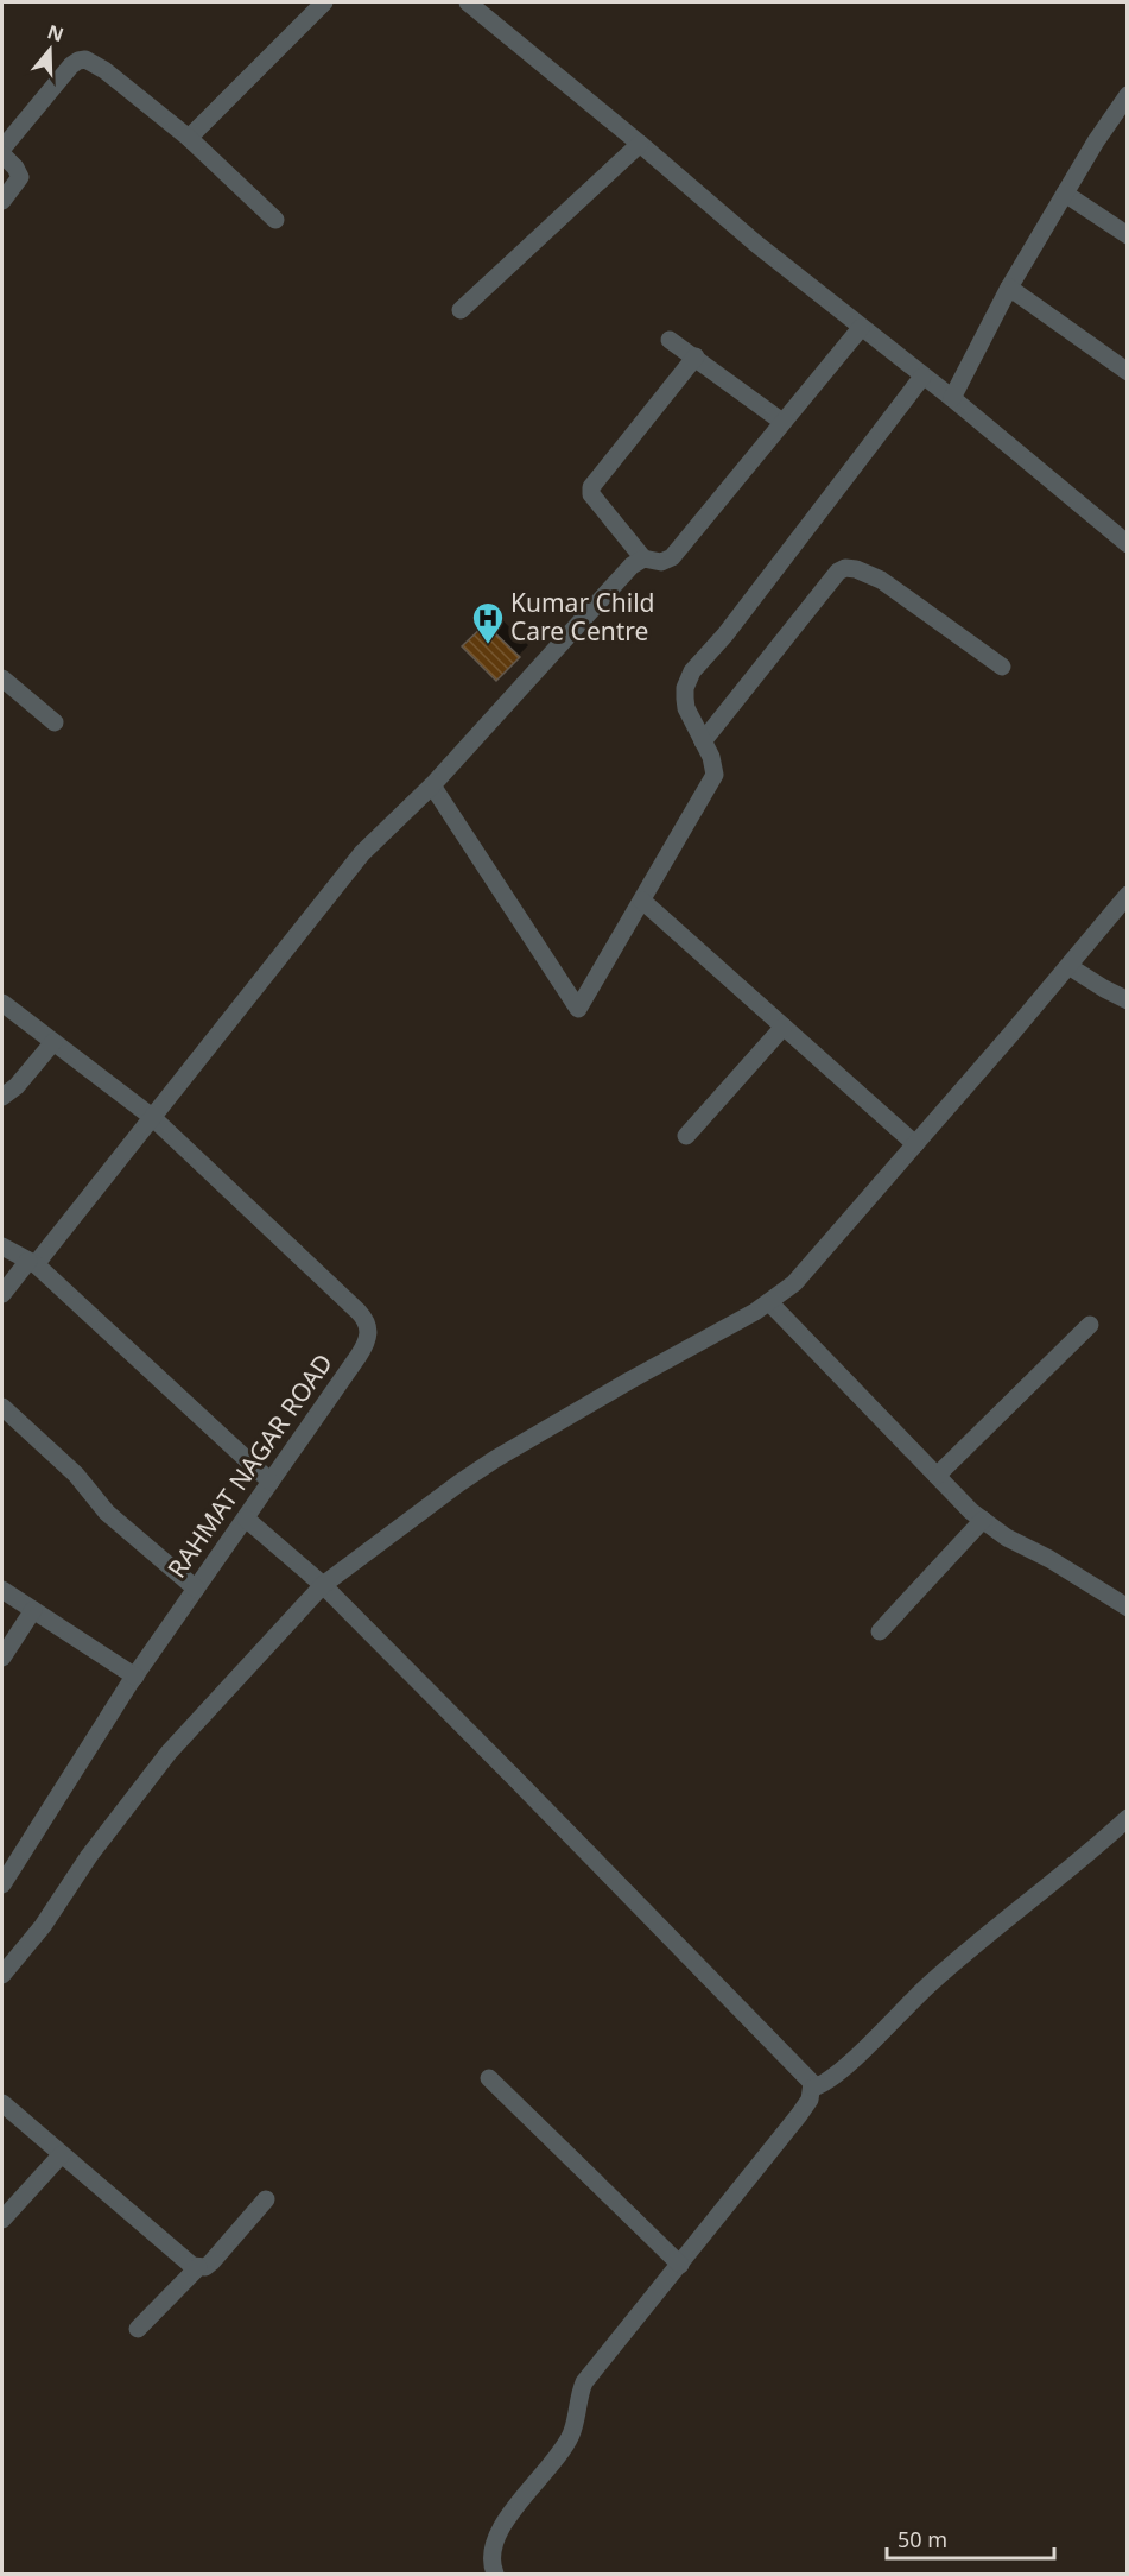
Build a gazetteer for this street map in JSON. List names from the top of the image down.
{
  "streets": {
    "street": ["RAHMAT NAGAR ROAD"]
  },
  "places": {
    "hospital": ["Kumar Child Care Centre"]
  },
  "scale_bar": "50 m",
  "north": "top"
}
